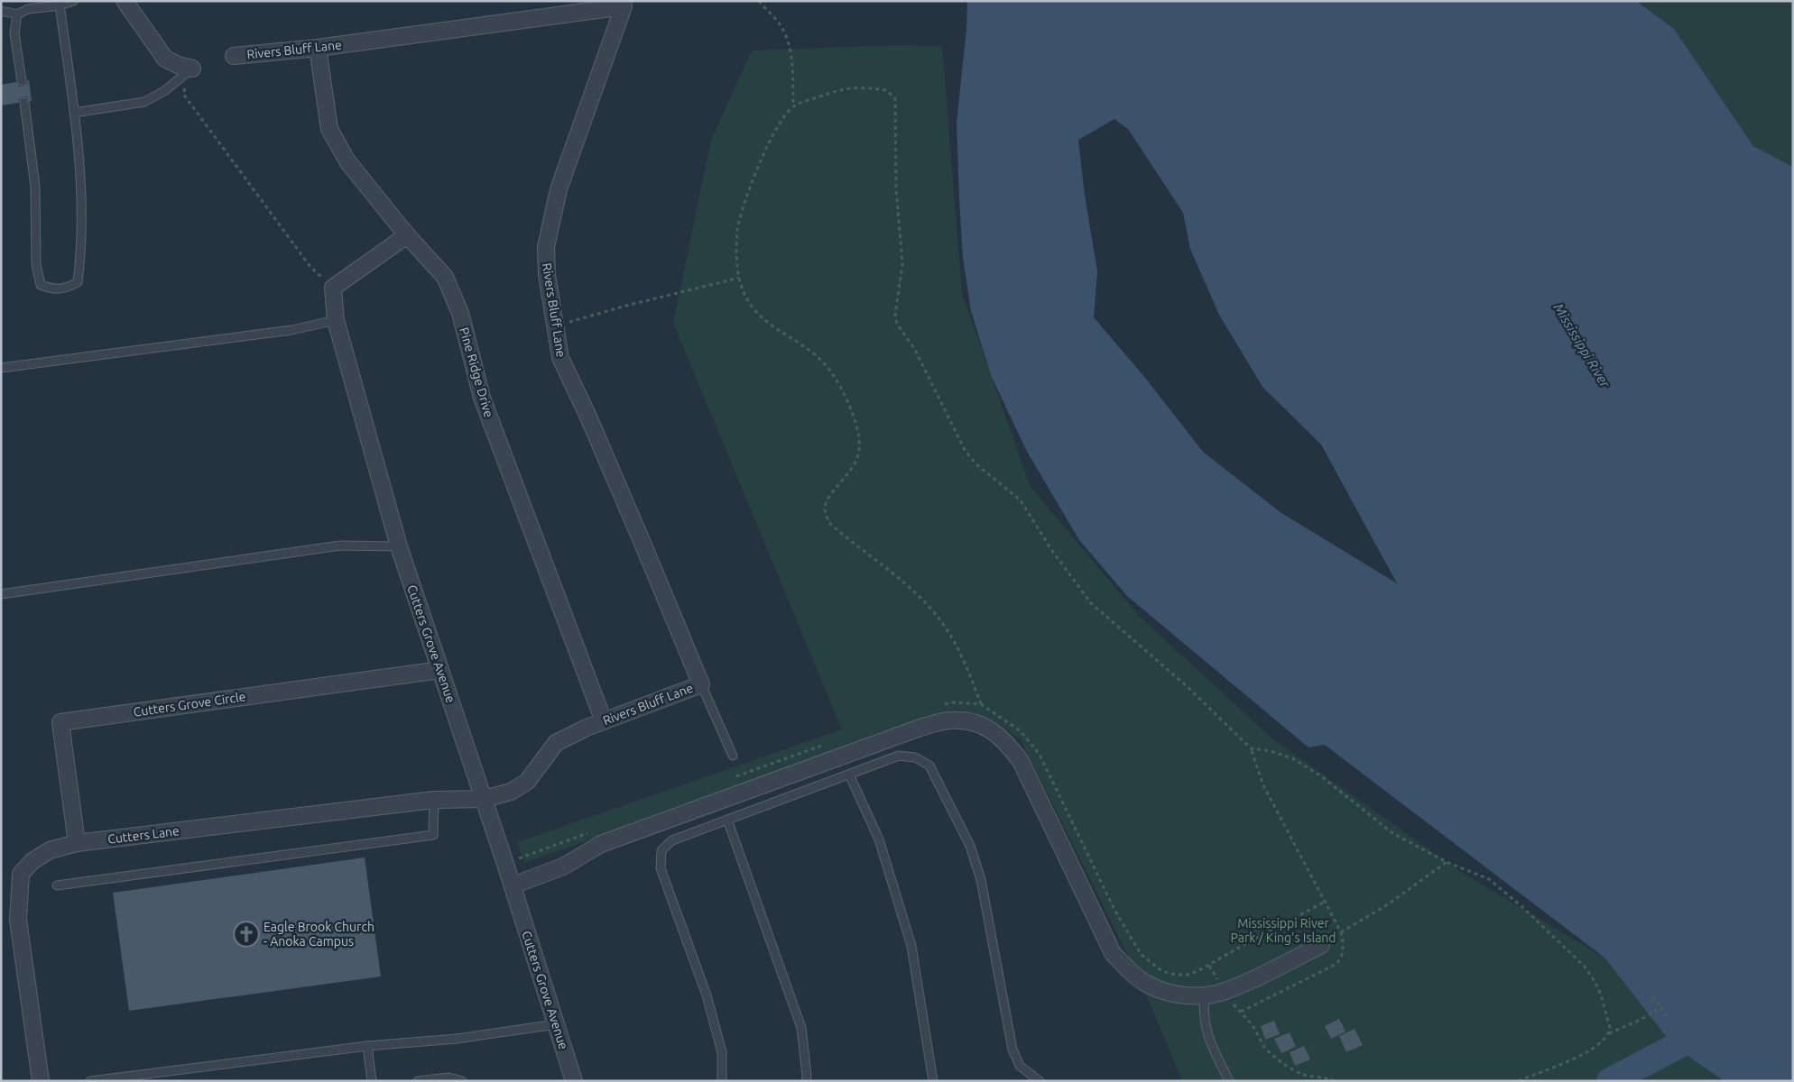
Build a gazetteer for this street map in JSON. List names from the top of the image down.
{
  "streets": {
    "street": [
      "Rivers Bluff Lane",
      "Pine Ridge Drive",
      "Cutters Grove Avenue",
      "Cutters Grove Circle",
      "Cutters Lane"
    ]
  },
  "crossings": [
    ["Rivers Bluff Lane", "Pine Ridge Drive"],
    ["Rivers Bluff Lane", "Cutters Grove Avenue"],
    ["Rivers Bluff Lane", "Cutters Lane"],
    ["Cutters Grove Avenue", "Cutters Grove Circle"],
    ["Cutters Grove Avenue", "Cutters Lane"],
    ["Cutters Grove Circle", "Cutters Lane"]
  ],
  "water": ["Mississippi River"],
  "parks": ["Mississippi River Park / King's Island"],
  "places": {
    "church": ["Eagle Brook Church - Anoka Campus"]
  }
}
